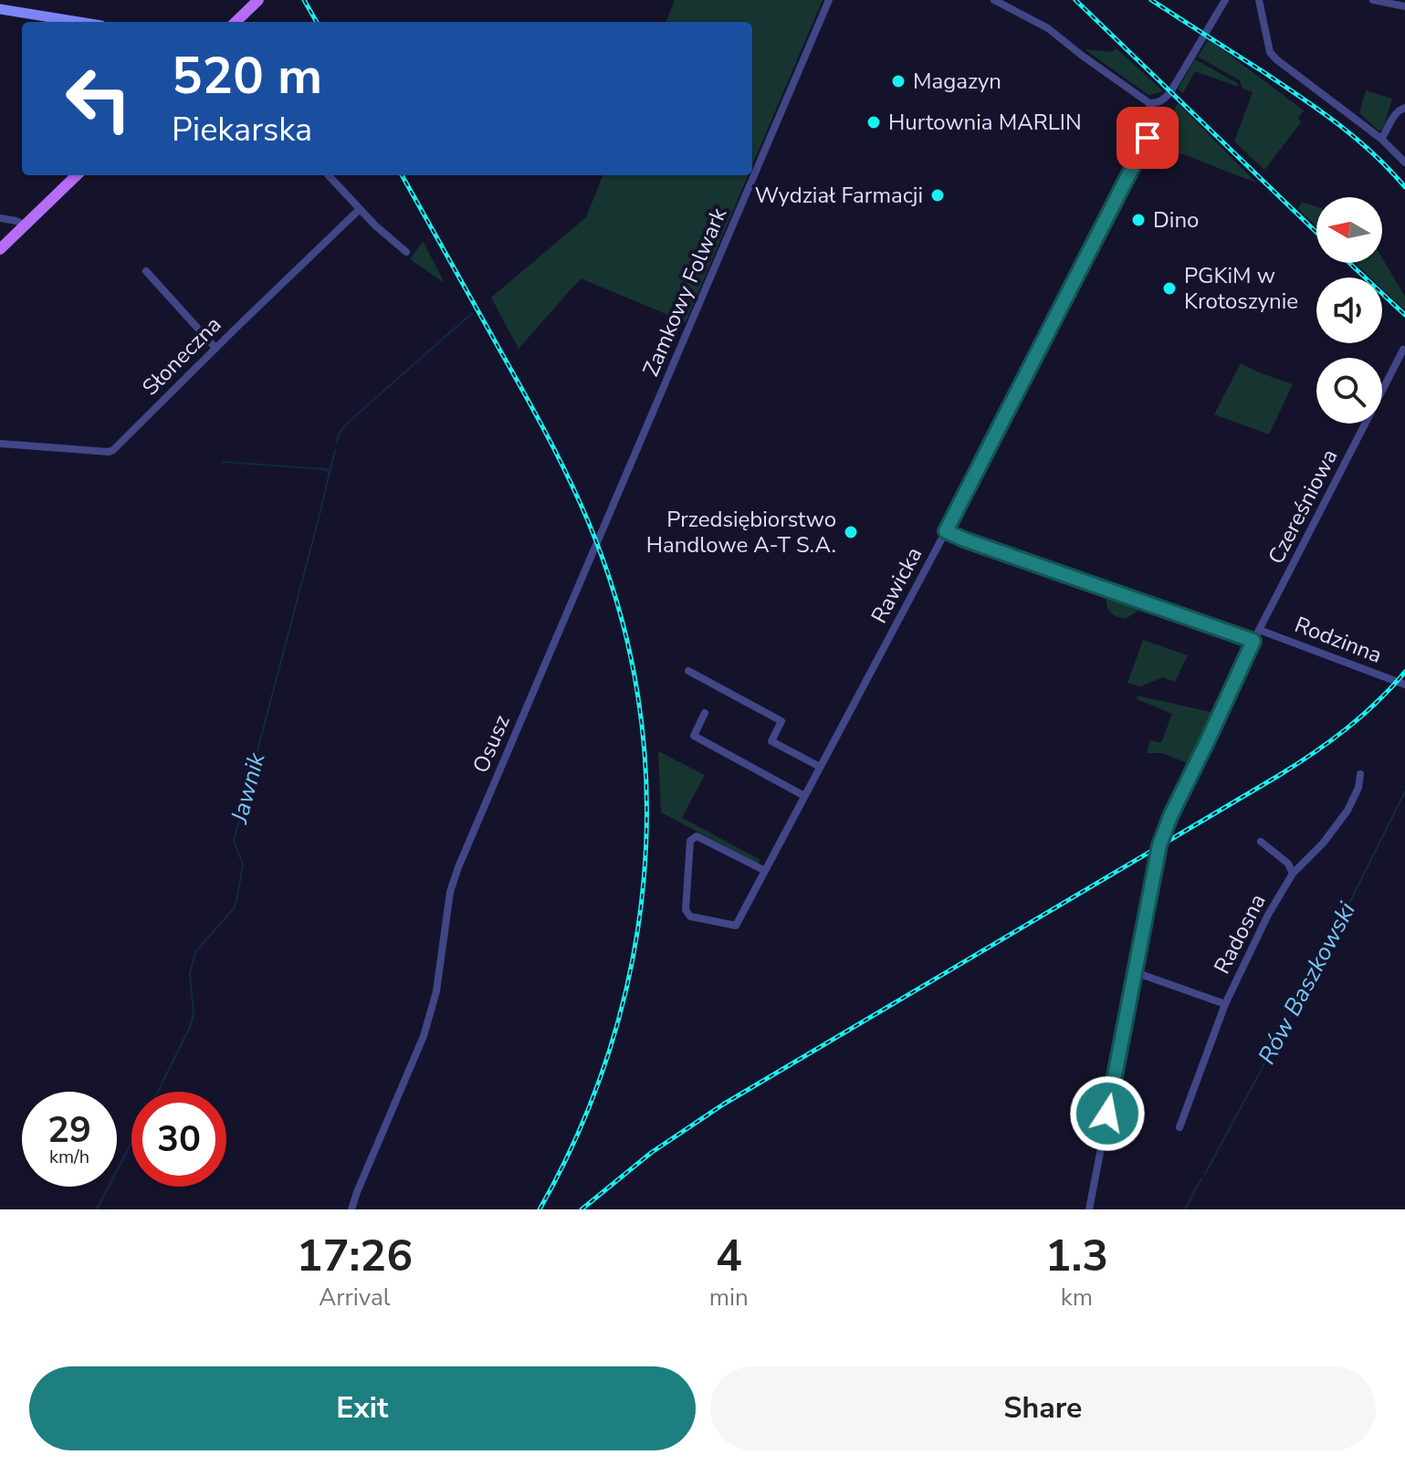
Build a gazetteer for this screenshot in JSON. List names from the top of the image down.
{
  "streets": {
    "street": [
      "Zamkowy Folwark",
      "Słoneczna",
      "Czereśniowa",
      "Rawicka",
      "Rodzinna",
      "Osusz",
      "Radosna"
    ]
  },
  "crossings": [
    ["Zamkowy Folwark", "Osusz"],
    ["Czereśniowa", "Rodzinna"]
  ],
  "water": ["Jawnik", "Rów Baszkowski"],
  "places": [
    "Magazyn",
    "Hurtownia MARLIN",
    "Wydział Farmacji",
    "Dino",
    "PGKiM w Krotoszynie",
    "Przedsiębiorstwo Handlowe A-T S.A."
  ],
  "north": "left",
  "page": {
    "turn": ["520 m", "Piekarska"],
    "speed": "29 km/h",
    "limit": "30",
    "eta": [
      "17:26",
      "Arrival",
      "4",
      "min",
      "1.3",
      "km"
    ],
    "buttons": ["Exit", "Share"]
  }
}
